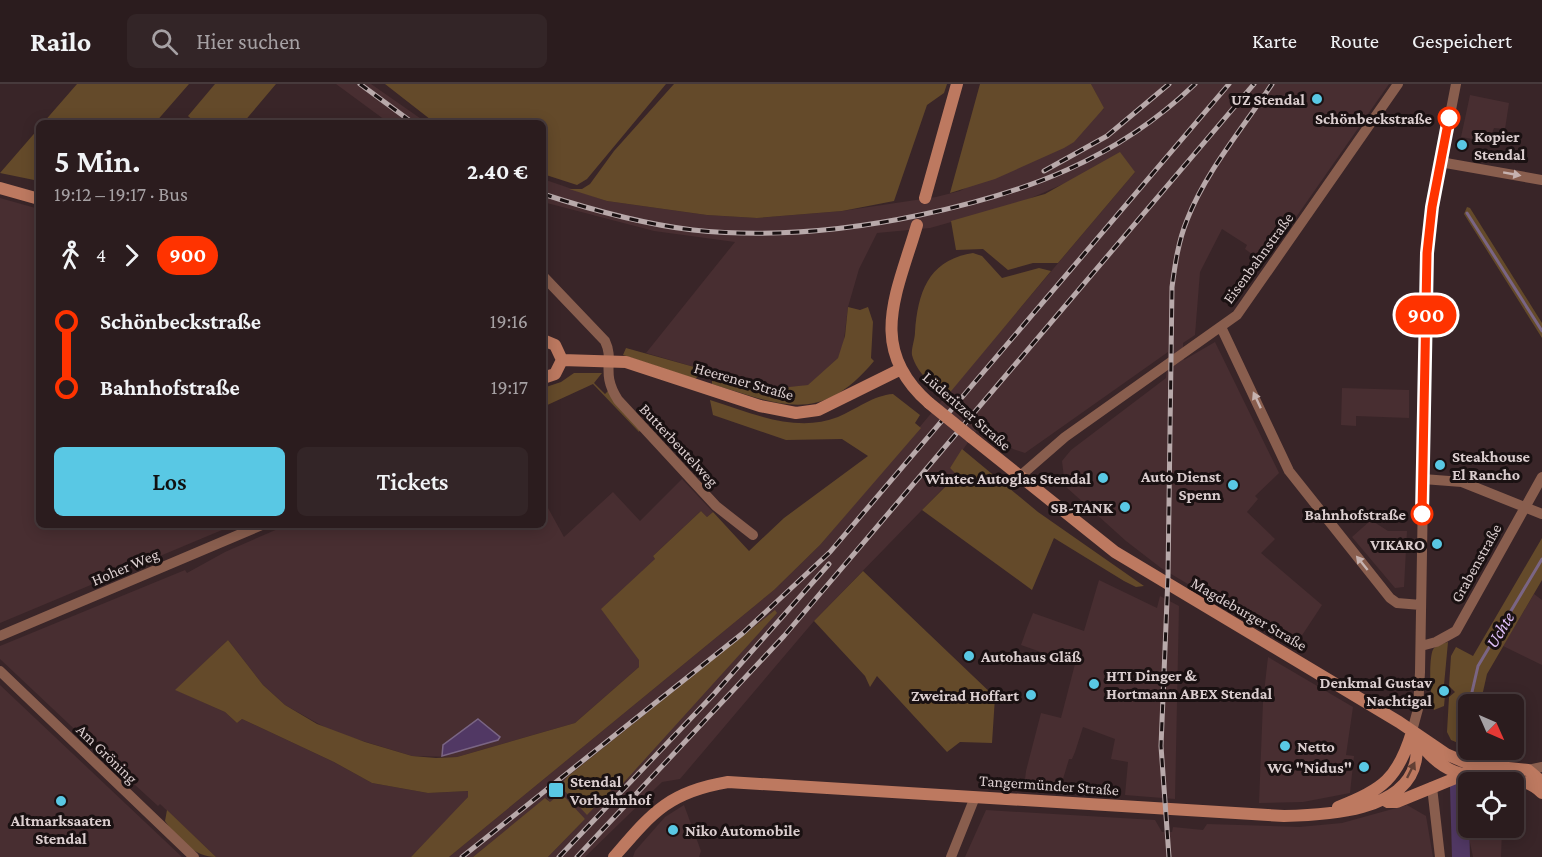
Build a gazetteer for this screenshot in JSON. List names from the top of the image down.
{
  "streets": {
    "main road": [
      "Heerener Straße",
      "Lüderitzer Straße",
      "Magdeburger Straße",
      "Tangermünder Straße"
    ],
    "street": [
      "Eisenbahnstraße",
      "Butterbeutelweg",
      "Grabenstraße",
      "Hoher Weg",
      "Am Gröning"
    ]
  },
  "crossings": [
    ["Eisenbahnstraße", "Lüderitzer Straße"],
    ["Eisenbahnstraße", "Magdeburger Straße"],
    ["Heerener Straße", "Lüderitzer Straße"],
    ["Heerener Straße", "Butterbeutelweg"],
    ["Lüderitzer Straße", "Magdeburger Straße"],
    ["Magdeburger Straße", "Tangermünder Straße"]
  ],
  "water": ["Uchte"],
  "places": {
    "other": [
      "UZ Stendal",
      "Schönbeckstraße",
      "Kopier Stendal",
      "Steakhouse El Rancho",
      "Wintec Autoglas Stendal",
      "Auto Dienst Spenn",
      "SB-TANK",
      "Bahnhofstraße",
      "VIKARO",
      "Autohaus Gläß",
      "HTI Dinger & Hortmann ABEX Stendal",
      "Denkmal Gustav Nachtigal",
      "Zweirad Hoffart",
      "Netto",
      "WG \"Nidus\"",
      "Altmarksaaten Stendal",
      "Niko Automobile"
    ],
    "transit": ["Stendal Vorbahnhof"]
  },
  "lines": ["bus line 900"],
  "north": "bottom right",
  "page": {
    "header": "Railo",
    "search": "Hier suchen",
    "nav": ["Karte", "Route", "Gespeichert"],
    "on_map": "900",
    "heading": ["5 Min.", "19:12 – 19:17 · Bus", "2.40 €"],
    "legs": ["4", "900"],
    "list": [
      {
        "name": "Schönbeckstraße",
        "value": "19:16"
      },
      {
        "name": "Bahnhofstraße",
        "value": "19:17"
      }
    ],
    "buttons": ["Los", "Tickets"]
  }
}
